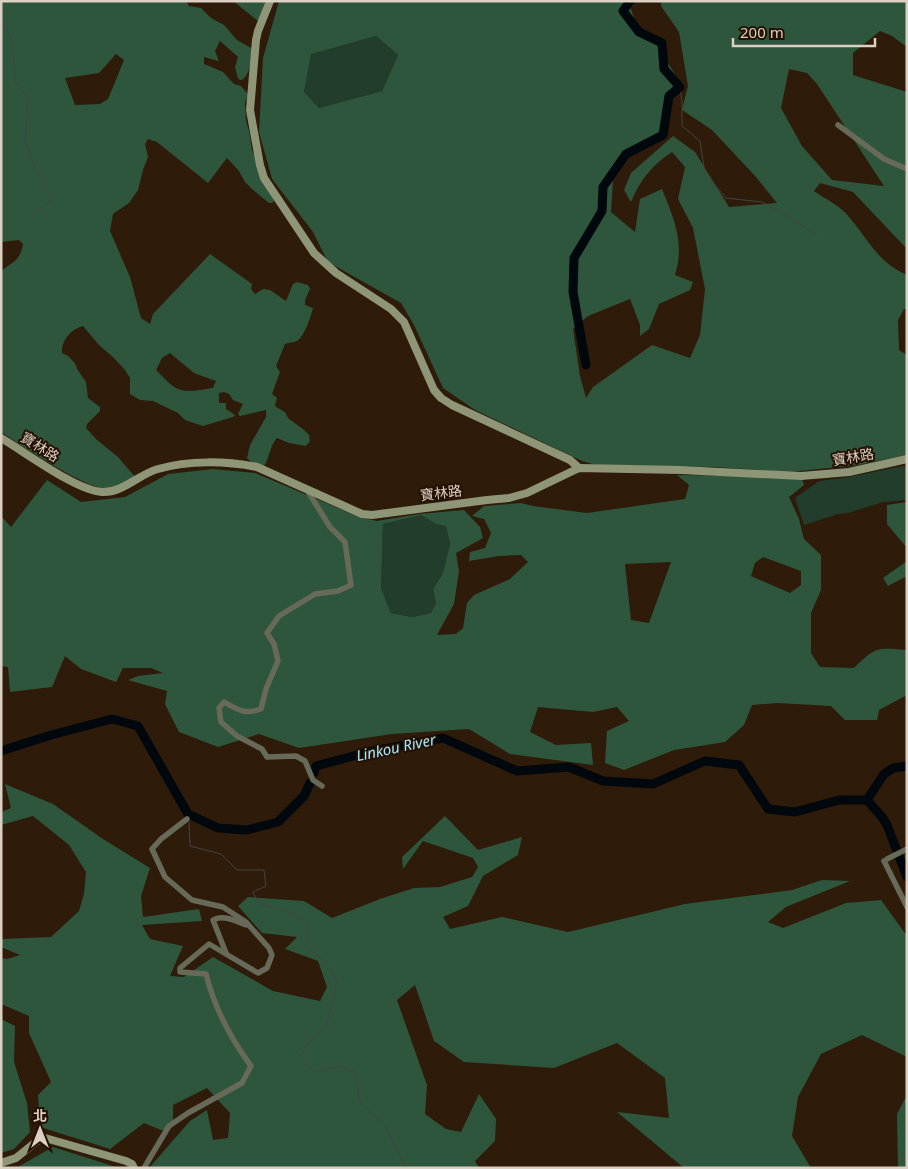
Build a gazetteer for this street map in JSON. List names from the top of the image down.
{
  "streets": {
    "main road": ["寶林路"]
  },
  "water": ["Linkou River"],
  "scale_bar": "200 m",
  "north": "top"
}
